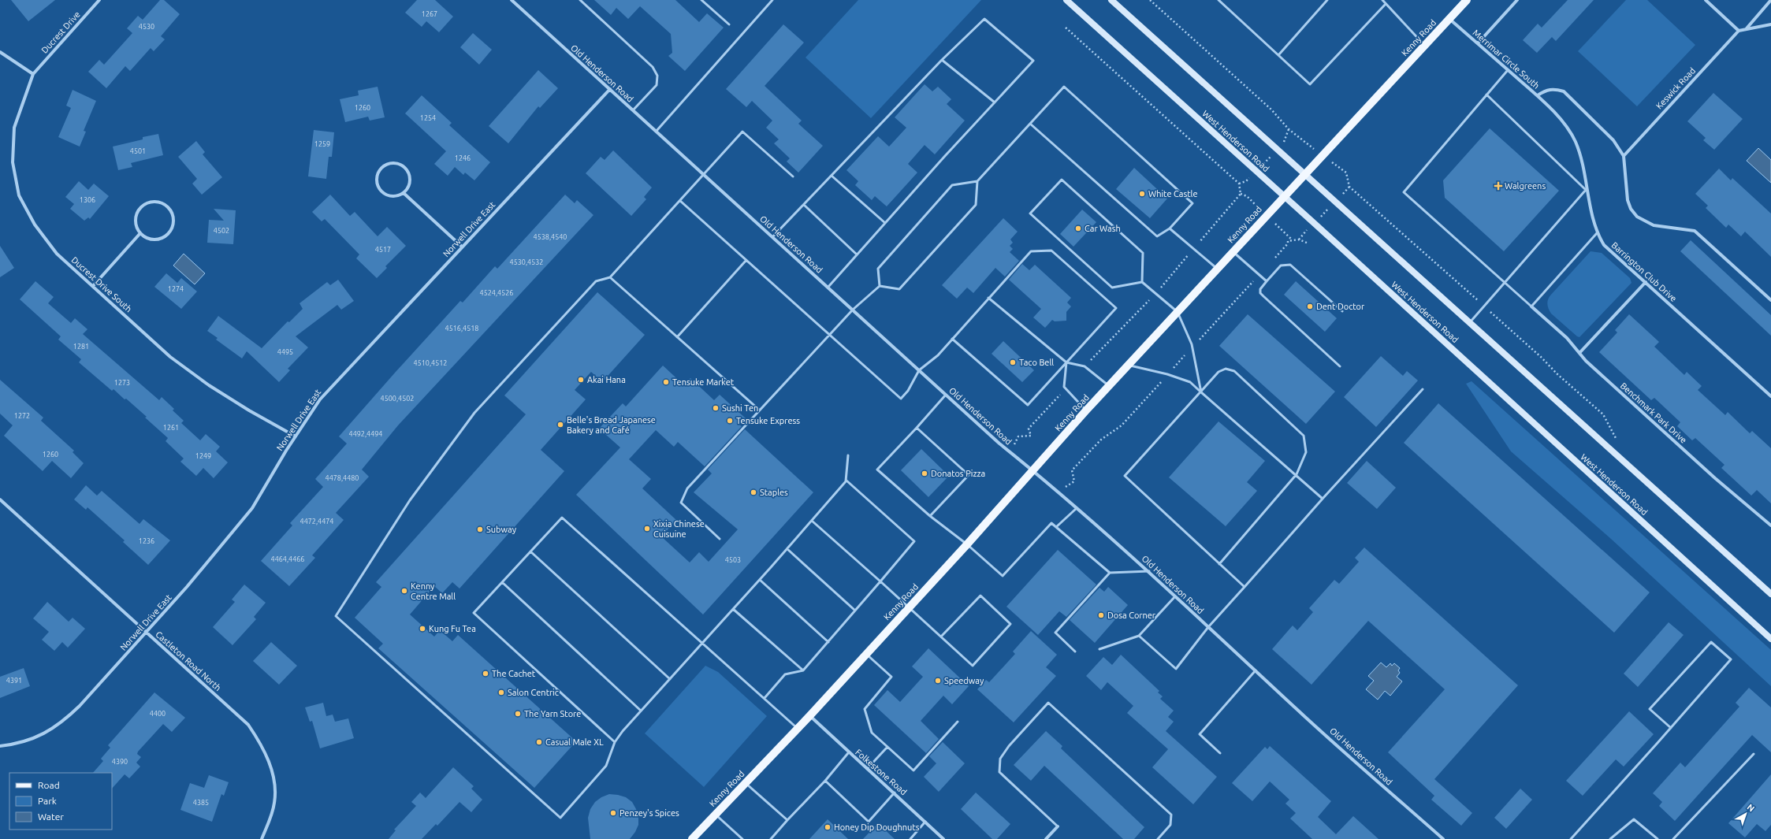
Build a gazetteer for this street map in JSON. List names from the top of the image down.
{
  "streets": {
    "main road": ["Kenny Road", "West Henderson Road"],
    "street": [
      "Ducrest Drive",
      "Merrimar Circle South",
      "Old Henderson Road",
      "Keswick Road",
      "Norwell Drive East",
      "Barrington Club Drive",
      "Ducrest Drive South",
      "Benchmark Park Drive",
      "Castleton Road North",
      "Folkestone Road"
    ]
  },
  "crossings": [
    ["Ducrest Drive", "Ducrest Drive South"],
    ["Kenny Road", "Merrimar Circle South"],
    ["Kenny Road", "Old Henderson Road"],
    ["Kenny Road", "West Henderson Road"],
    ["Kenny Road", "Folkestone Road"],
    ["Merrimar Circle South", "Keswick Road"],
    ["Merrimar Circle South", "Barrington Club Drive"],
    ["Old Henderson Road", "Norwell Drive East"],
    ["Norwell Drive East", "Ducrest Drive South"],
    ["Norwell Drive East", "Castleton Road North"]
  ],
  "places": {
    "health": ["Walgreens"],
    "other": [
      "White Castle",
      "Car Wash",
      "Dent Doctor",
      "Taco Bell",
      "Akai Hana",
      "Tensuke Market",
      "Sushi Ten",
      "Tensuke Express",
      "Belle's Bread Japanese Bakery and Café",
      "Donatos Pizza",
      "Staples",
      "Xixia Chinese Cuisuine",
      "Subway",
      "Kenny Centre Mall",
      "Dosa Corner",
      "Kung Fu Tea",
      "The Cachet",
      "Speedway",
      "Salon Centric",
      "The Yarn Store",
      "Casual Male XL",
      "Penzey's Spices",
      "Honey Dip Doughnuts"
    ]
  },
  "house_numbers": [
    "1267",
    "4530",
    "1260",
    "1254",
    "1259",
    "4501",
    "1246",
    "1306",
    "4502",
    "4538,4540",
    "4517",
    "4530,4532",
    "1274",
    "4524,4526",
    "4516,4518",
    "1281",
    "4495",
    "4510,4512",
    "1273",
    "4500,4502",
    "1272",
    "1261",
    "4492,4494",
    "1260",
    "1249",
    "4478,4480",
    "4472,4474",
    "1236",
    "4464,4466",
    "4503",
    "4391",
    "4400",
    "4390",
    "4385"
  ],
  "legend": ["Road", "Park", "Water"],
  "north": "top right"
}
